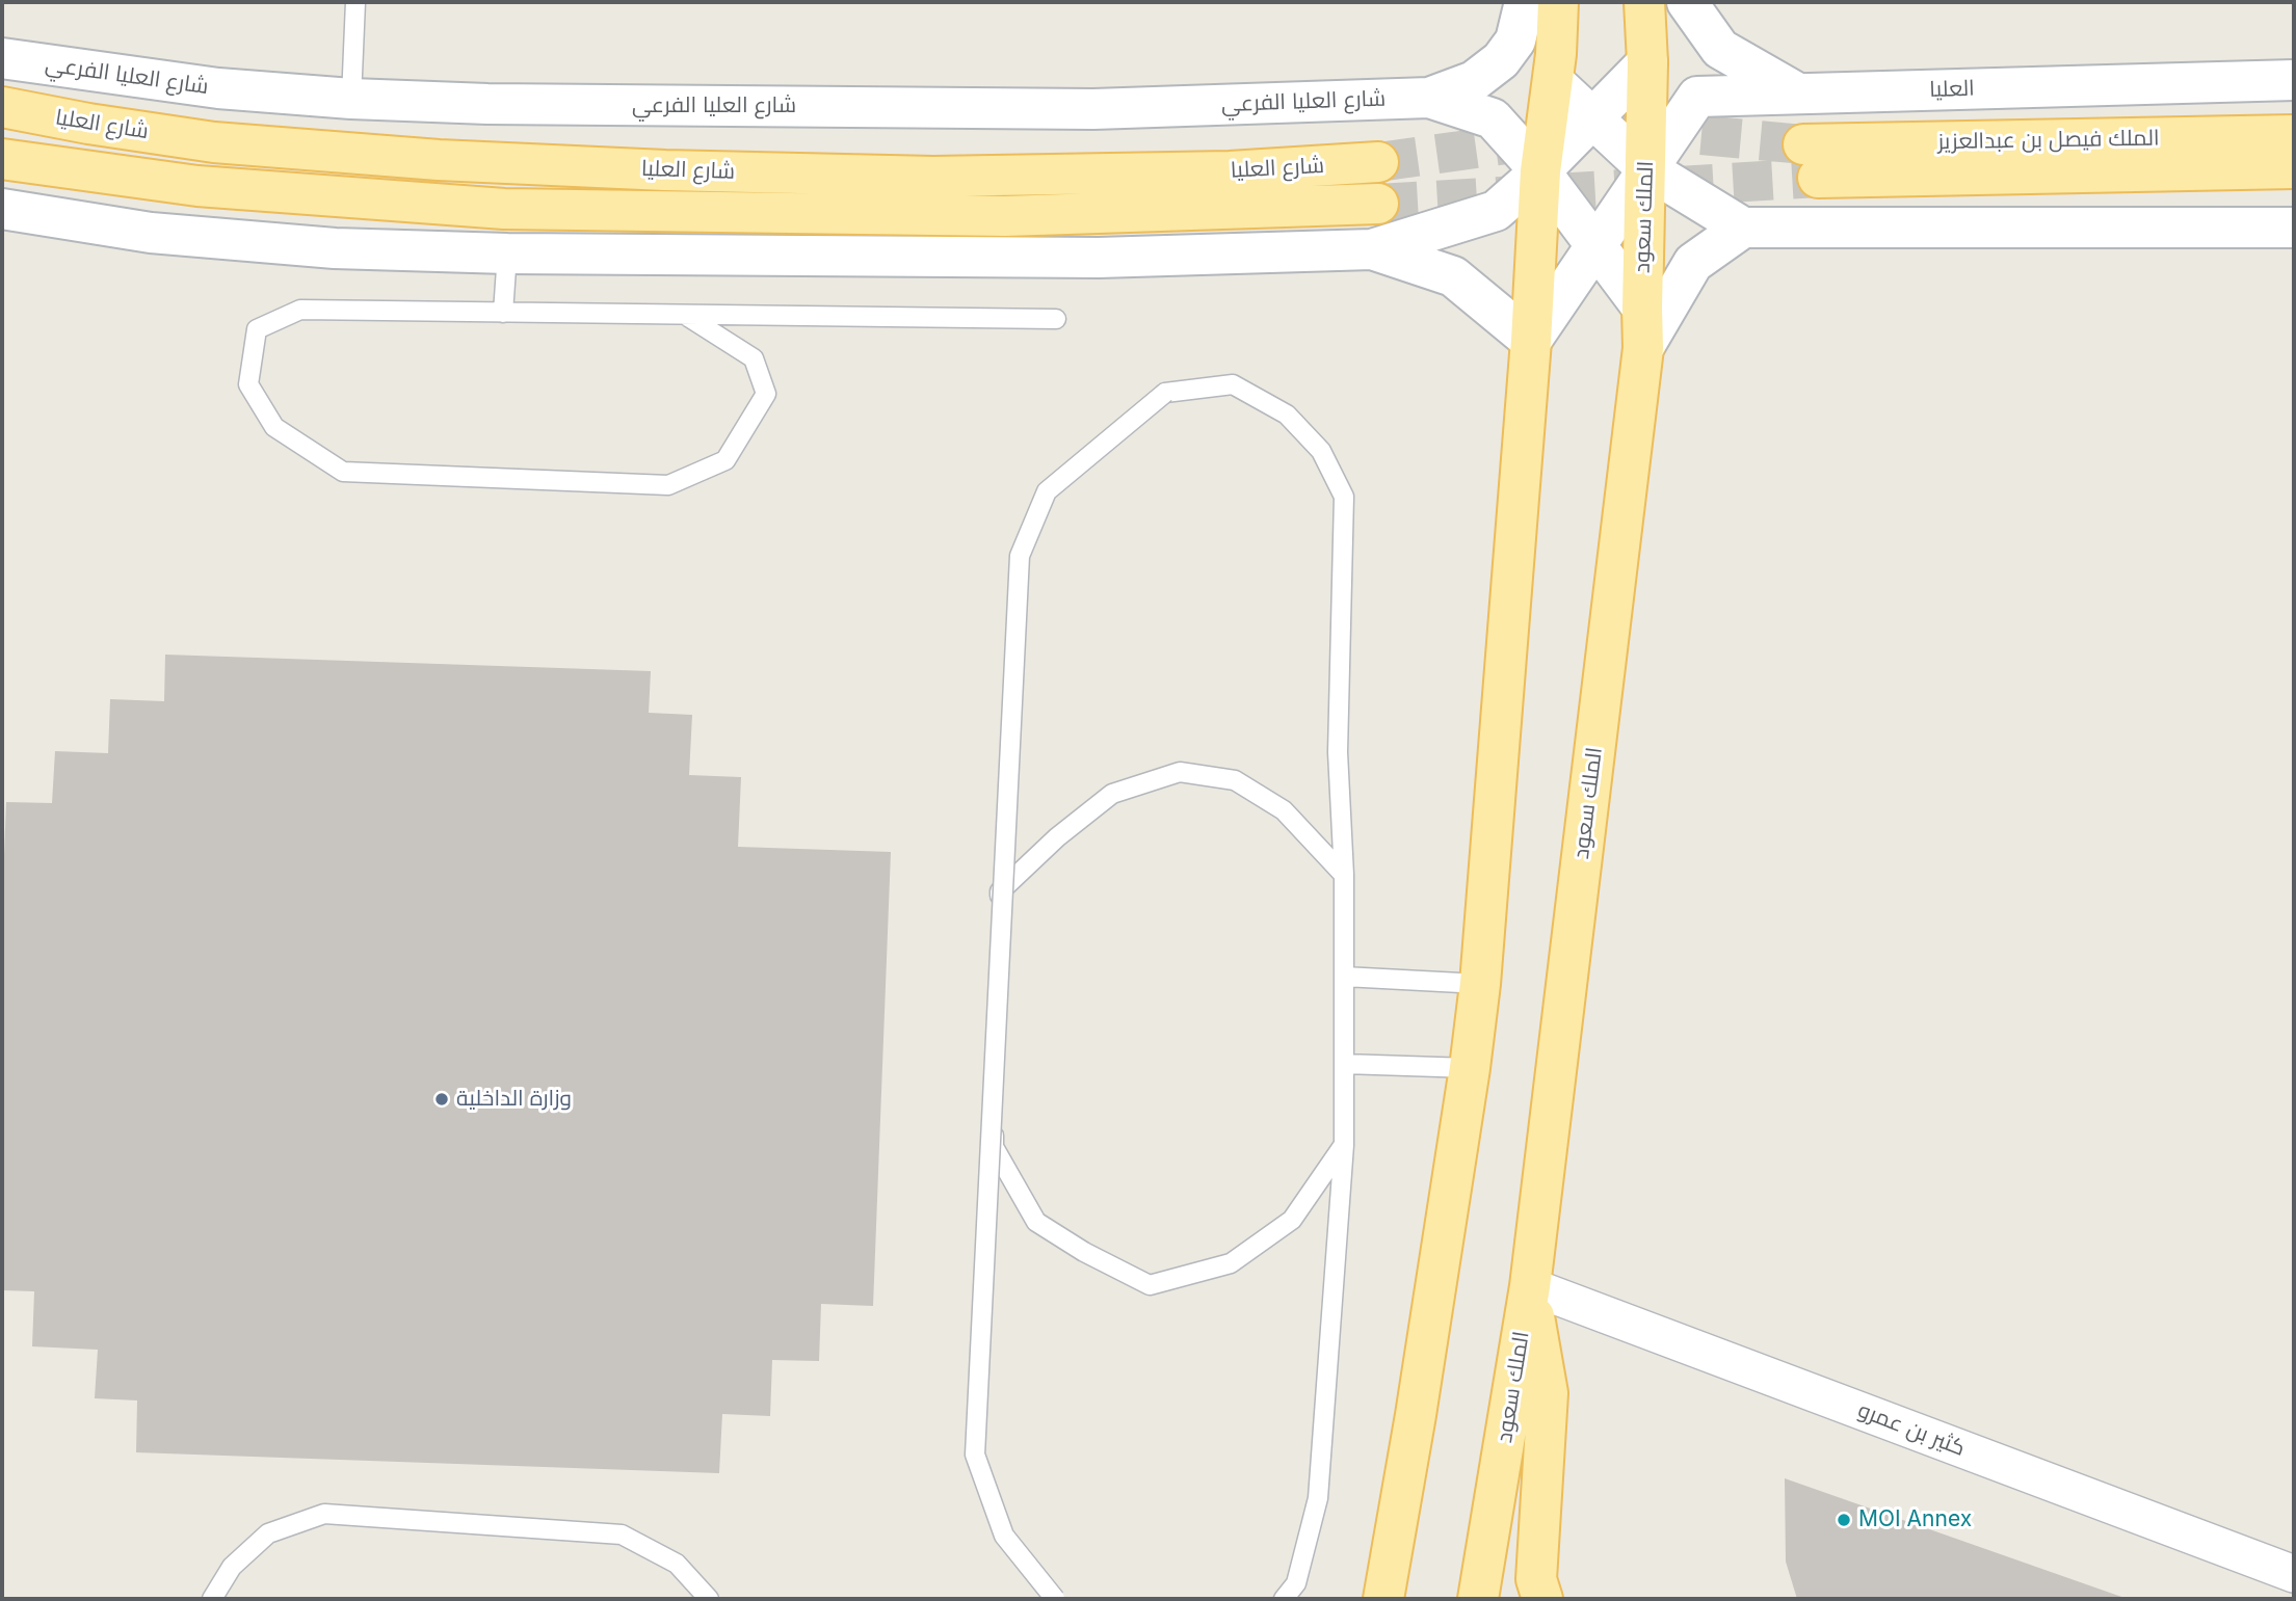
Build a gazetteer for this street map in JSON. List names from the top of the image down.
{
  "streets": {
    "main road": ["شارع العليا", "الملك فيصل بن عبدالعزيز", "الملك سعود"],
    "street": ["شارع العليا الفرعي", "العليا", "كثير بن عمرو"]
  },
  "crossings": [
    ["شارع العليا الفرعي", "العليا"],
    ["شارع العليا الفرعي", "الملك سعود"],
    ["العليا", "الملك سعود"],
    ["الملك سعود", "كثير بن عمرو"]
  ],
  "places": ["وزارة الداخلية", "MOI Annex"]
}
